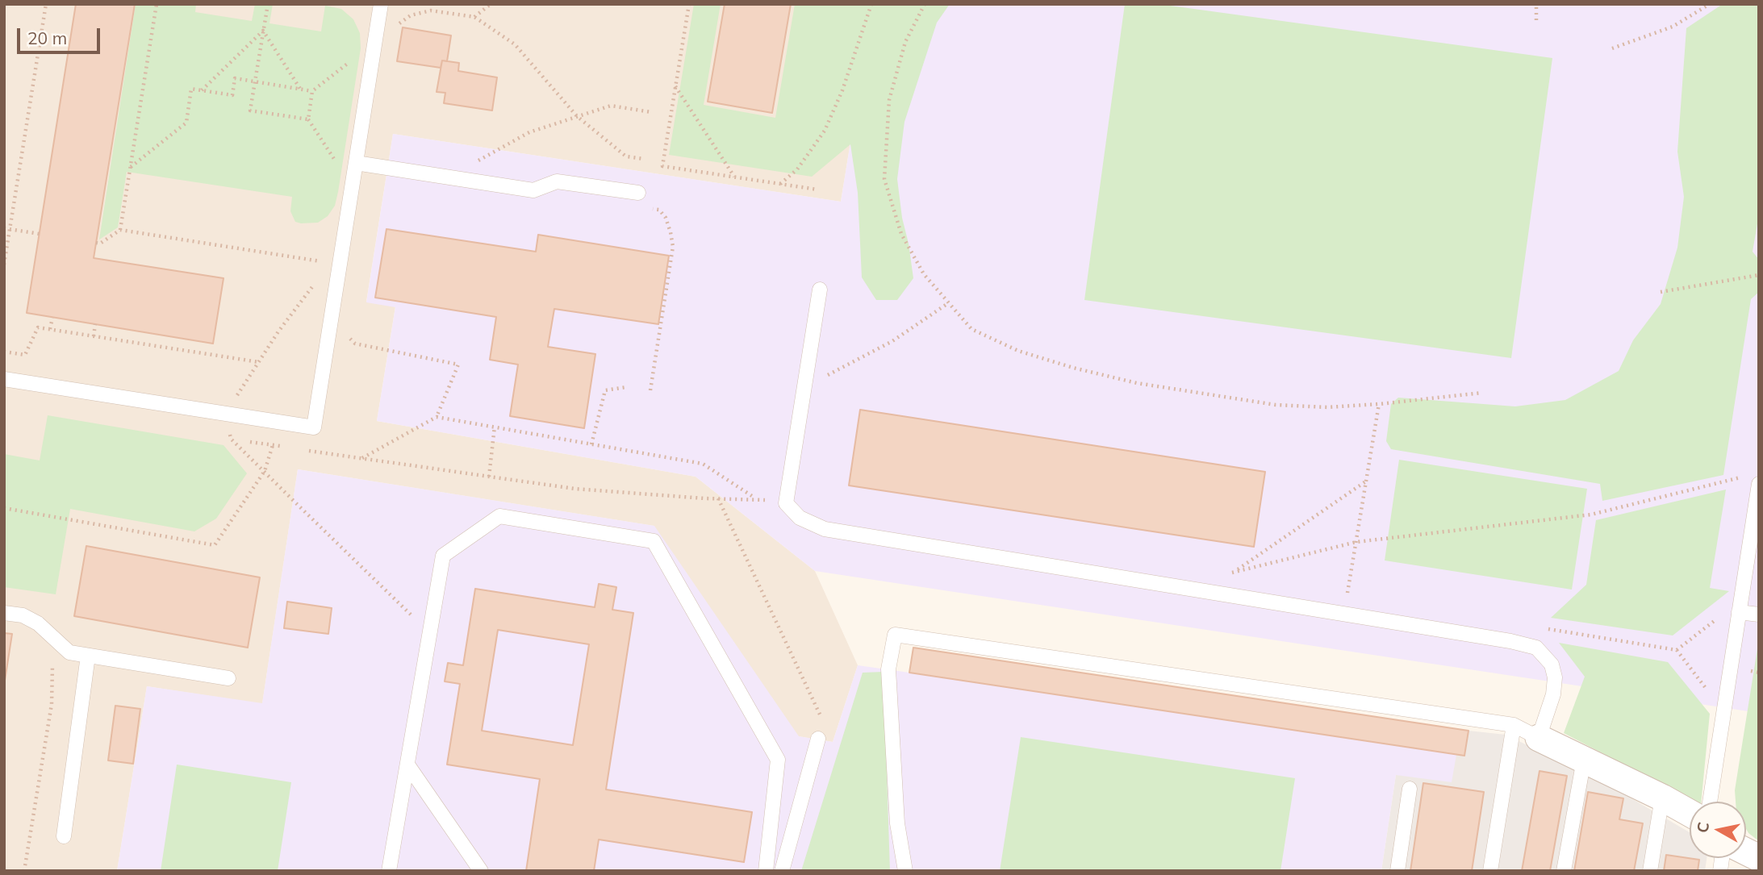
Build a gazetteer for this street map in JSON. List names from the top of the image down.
{
  "scale_bar": "20 m",
  "north": "left"
}
